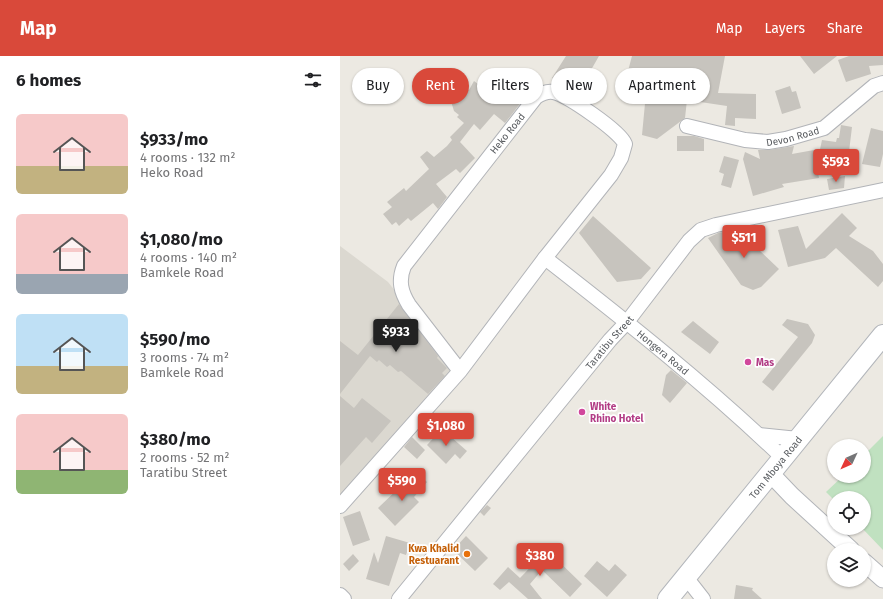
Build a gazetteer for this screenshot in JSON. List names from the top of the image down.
{
  "streets": {
    "main road": ["Tom Mboya Road"],
    "street": [
      "Heko Road",
      "Devon Road",
      "Taratibu Street",
      "Hongera Road"
    ]
  },
  "crossings": [
    ["Heko Road", "Hongera Road"],
    ["Taratibu Street", "Hongera Road"],
    ["Hongera Road", "Tom Mboya Road"]
  ],
  "places": ["Mas", "White Rhino Hotel", "Kwa Khalid Restuarant"],
  "north": "bottom left",
  "page": {
    "header": "Map",
    "nav": ["Map", "Layers", "Share"],
    "heading": "6 homes",
    "chip": [
      "Buy",
      "Rent",
      "Filters",
      "New",
      "Apartment"
    ],
    "list": [
      {
        "name": "$933/mo",
        "note": "4 rooms · 132 m² · Heko Road"
      },
      {
        "name": "$1,080/mo",
        "note": "4 rooms · 140 m² · Bamkele Road"
      },
      {
        "name": "$590/mo",
        "note": "3 rooms · 74 m² · Bamkele Road"
      },
      {
        "name": "$380/mo",
        "note": "2 rooms · 52 m² · Taratibu Street"
      }
    ],
    "price": [
      "$593",
      "$511",
      "$933",
      "$1,080",
      "$590",
      "$380"
    ]
  }
}
